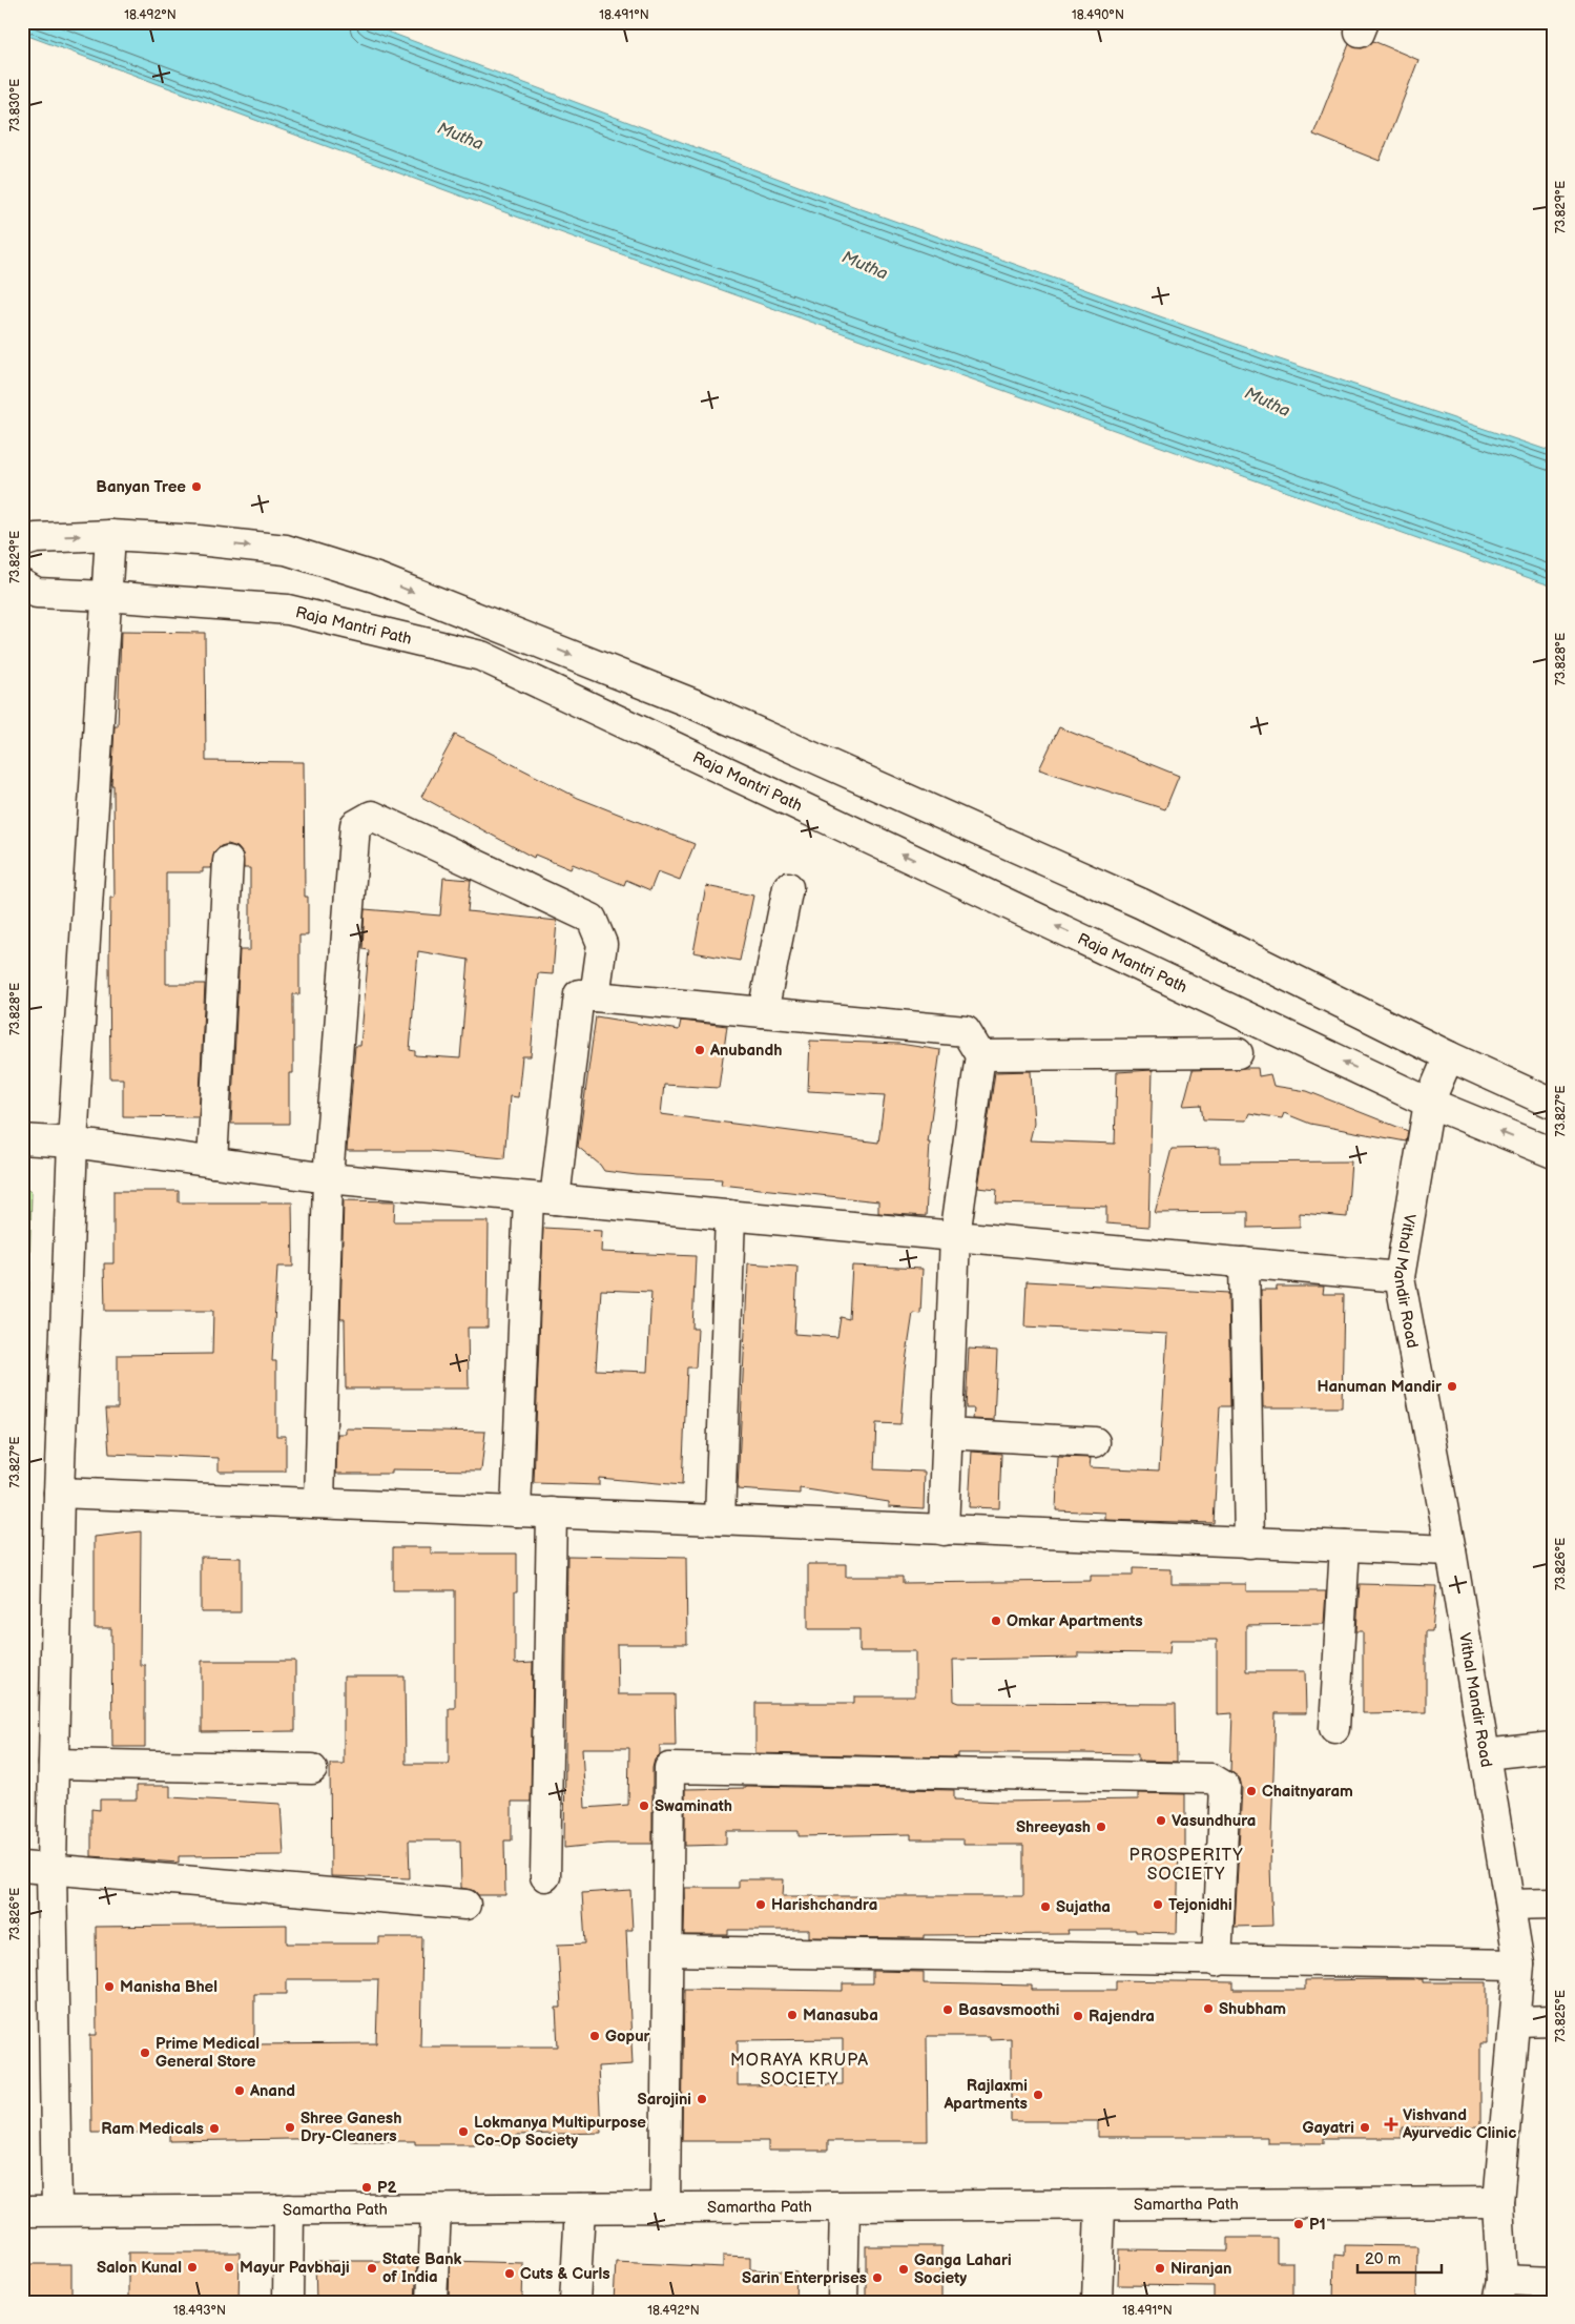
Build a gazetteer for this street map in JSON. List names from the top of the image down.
{
  "streets": {
    "street": ["Raja Mantri Path", "Vithal Mandir Road", "Samartha Path"]
  },
  "crossings": [
    ["Raja Mantri Path", "Vithal Mandir Road"],
    ["Vithal Mandir Road", "Samartha Path"]
  ],
  "districts": ["PROSPERITY SOCIETY", "MORAYA KRUPA SOCIETY"],
  "water": ["Mutha"],
  "places": {
    "other": [
      "Banyan Tree",
      "Anubandh",
      "Hanuman Mandir",
      "Omkar Apartments",
      "Chaitnyaram",
      "Swaminath",
      "Vasundhura",
      "Shreeyash",
      "Harishchandra",
      "Tejonidhi",
      "Sujatha",
      "Manisha Bhel",
      "Shubham",
      "Basavsmoothi",
      "Manasuba",
      "Rajendra",
      "Gopur",
      "Prime Medical General Store",
      "Anand",
      "Rajlaxmi Apartments",
      "Sarojini",
      "Shree Ganesh Dry-Cleaners",
      "Gayatri",
      "Ram Medicals",
      "Lokmanya Multipurpose Co-Op Society",
      "P2",
      "P1",
      "Salon Kunal",
      "Mayur Pavbhaji",
      "State Bank of India",
      "Niranjan",
      "Ganga Lahari Society",
      "Cuts & Curls",
      "Sarin Enterprises"
    ],
    "health": ["Vishvand Ayurvedic Clinic"]
  },
  "scale_bar": "20 m",
  "coordinates": [
    "18.492°N",
    "18.491°N",
    "18.490°N",
    "73.830°E",
    "73.829°E",
    "73.828°E",
    "73.827°E",
    "73.826°E",
    "73.825°E",
    "18.493°N"
  ]
}
